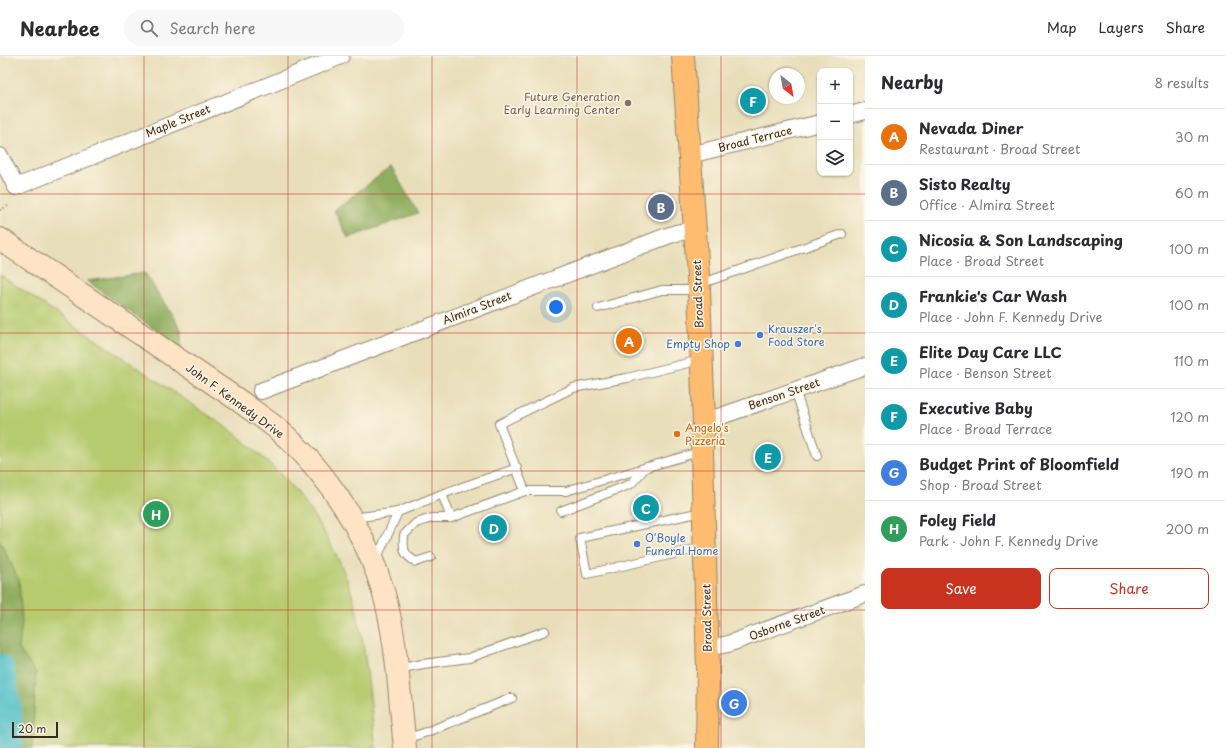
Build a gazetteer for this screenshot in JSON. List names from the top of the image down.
{
  "streets": {
    "main road": ["Broad Street", "John F. Kennedy Drive"],
    "street": [
      "Maple Street",
      "Broad Terrace",
      "Almira Street",
      "Benson Street",
      "Osborne Street"
    ]
  },
  "crossings": [
    ["Broad Terrace", "Broad Street"],
    ["Broad Street", "Almira Street"],
    ["Broad Street", "Benson Street"],
    ["Broad Street", "Osborne Street"]
  ],
  "places": [
    "Future Generation Early Learning Center",
    "Krauszer's Food Store",
    "Empty Shop",
    "Angelo's Pizzeria",
    "O'Boyle Funeral Home"
  ],
  "scale_bar": "20 m",
  "north": "bottom right",
  "page": {
    "header": "Nearbee",
    "search": "Search here",
    "nav": ["Map", "Layers", "Share"],
    "heading": ["Nearby", "8 results"],
    "map_buttons": ["+", "−"],
    "pins": [
      "F",
      "B",
      "A",
      "E",
      "C",
      "H",
      "D",
      "G"
    ],
    "list": [
      {
        "mark": "A",
        "name": "Nevada Diner",
        "note": "Restaurant · Broad Street",
        "value": "30 m"
      },
      {
        "mark": "B",
        "name": "Sisto Realty",
        "note": "Office · Almira Street",
        "value": "60 m"
      },
      {
        "mark": "C",
        "name": "Nicosia & Son Landscaping",
        "note": "Place · Broad Street",
        "value": "100 m"
      },
      {
        "mark": "D",
        "name": "Frankie's Car Wash",
        "note": "Place · John F. Kennedy Drive",
        "value": "100 m"
      },
      {
        "mark": "E",
        "name": "Elite Day Care LLC",
        "note": "Place · Benson Street",
        "value": "110 m"
      },
      {
        "mark": "F",
        "name": "Executive Baby",
        "note": "Place · Broad Terrace",
        "value": "120 m"
      },
      {
        "mark": "G",
        "name": "Budget Print of Bloomfield",
        "note": "Shop · Broad Street",
        "value": "190 m"
      },
      {
        "mark": "H",
        "name": "Foley Field",
        "note": "Park · John F. Kennedy Drive",
        "value": "200 m"
      }
    ],
    "buttons": ["Save", "Share"],
    "scale": "20 m"
  }
}
